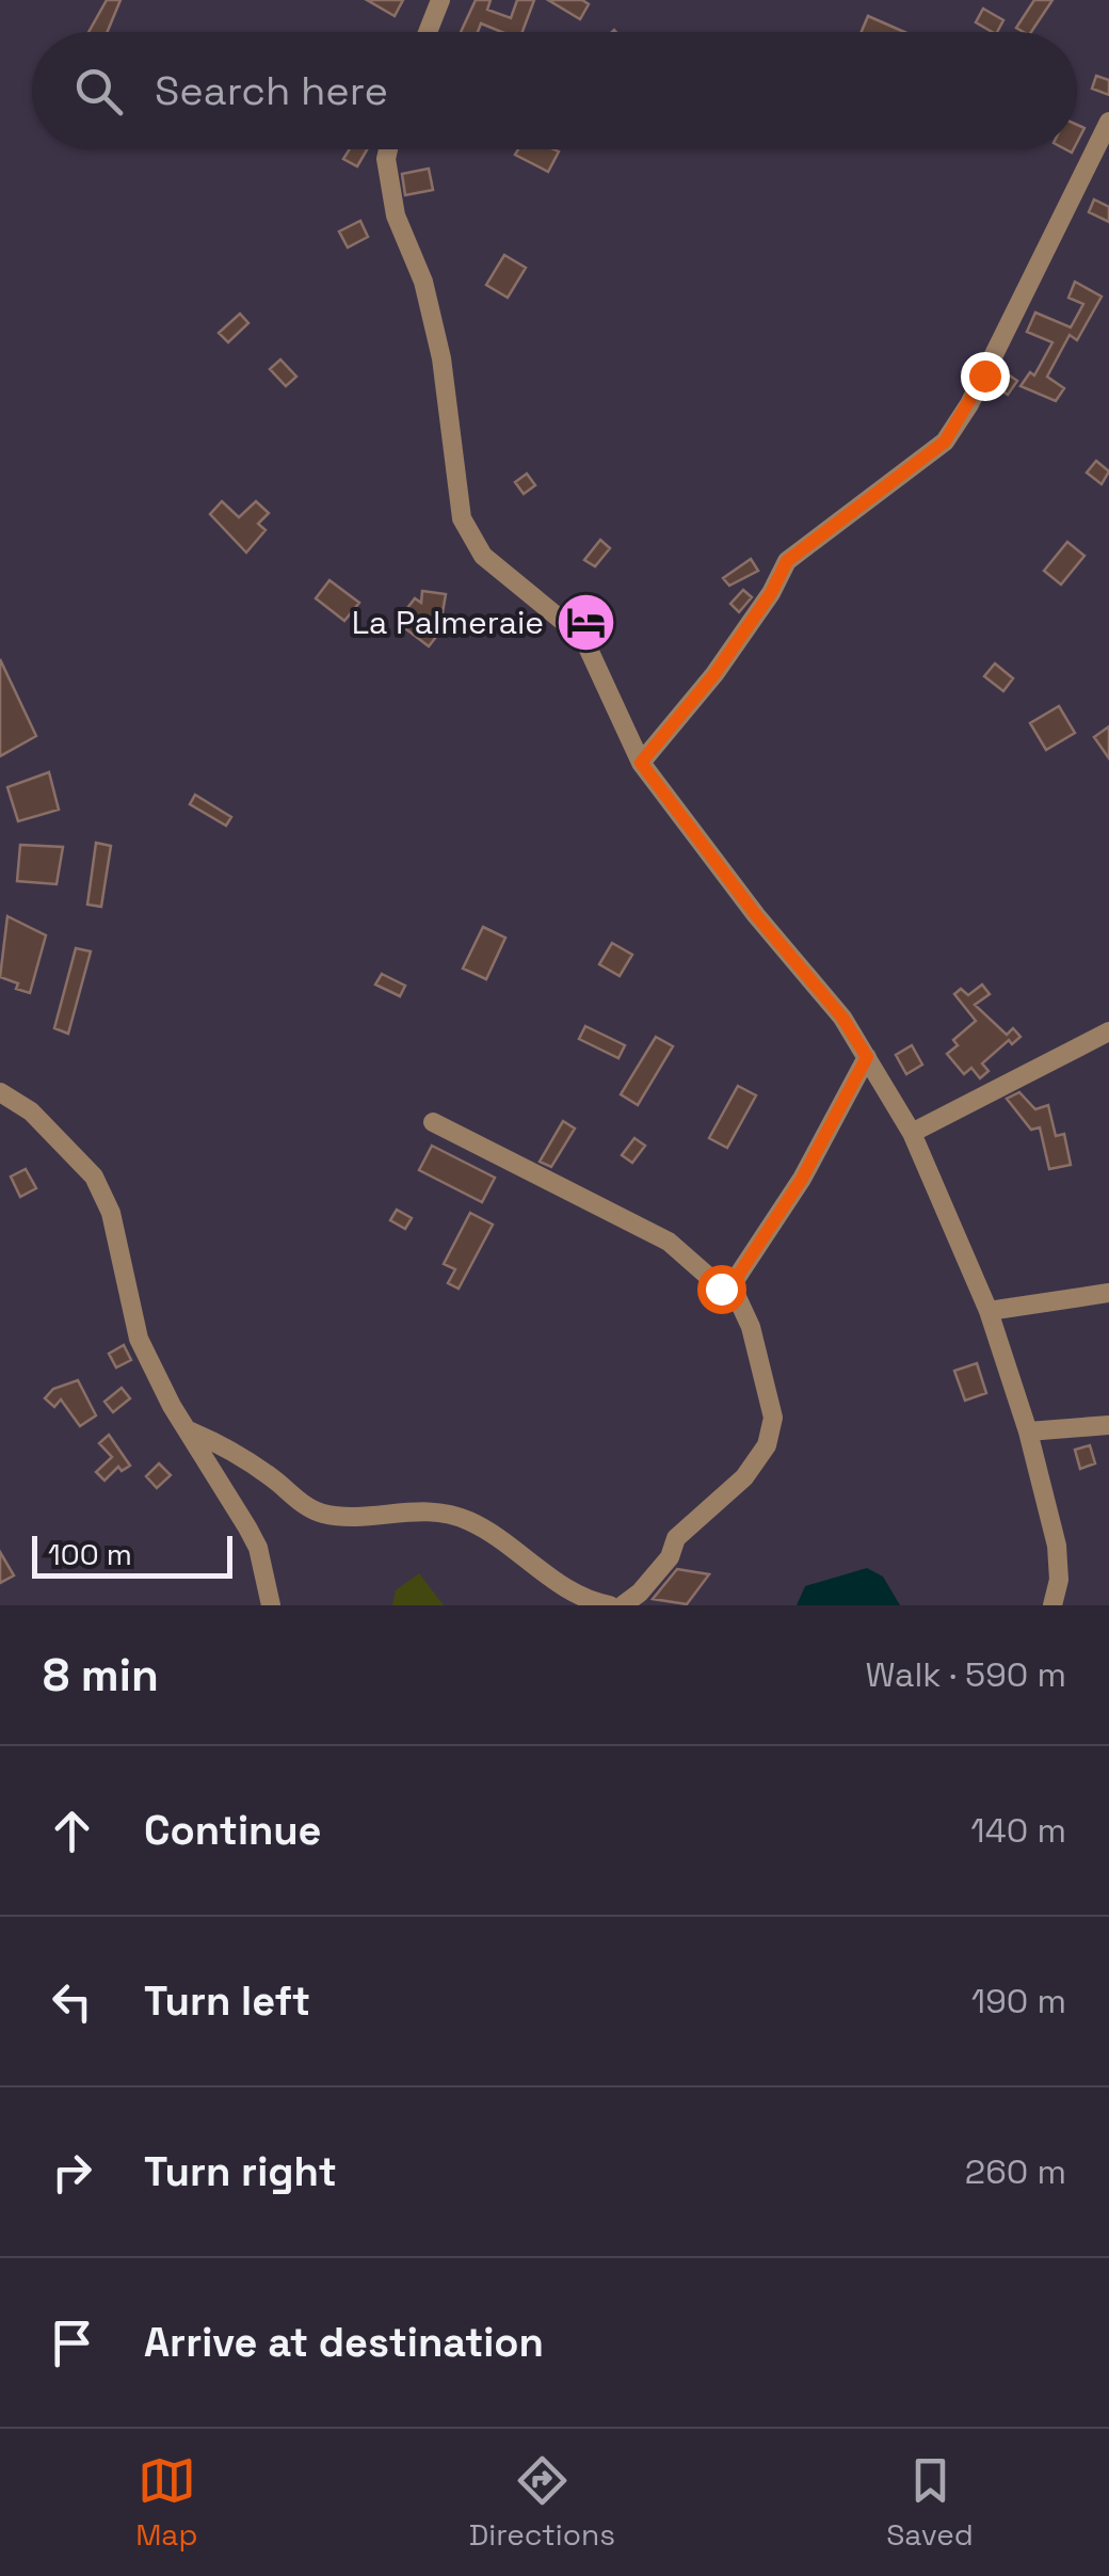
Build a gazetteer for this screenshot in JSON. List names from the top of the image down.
{
  "places": {
    "hotel": ["La Palmeraie"]
  },
  "scale_bar": "100 m",
  "page": {
    "search": "Search here",
    "scale": "100 m",
    "heading": ["8 min", "Walk · 590 m"],
    "list": [
      ["Continue", "140 m"],
      ["Turn left", "190 m"],
      ["Turn right", "260 m"],
      "Arrive at destination"
    ],
    "nav": ["Map", "Directions", "Saved"]
  }
}
